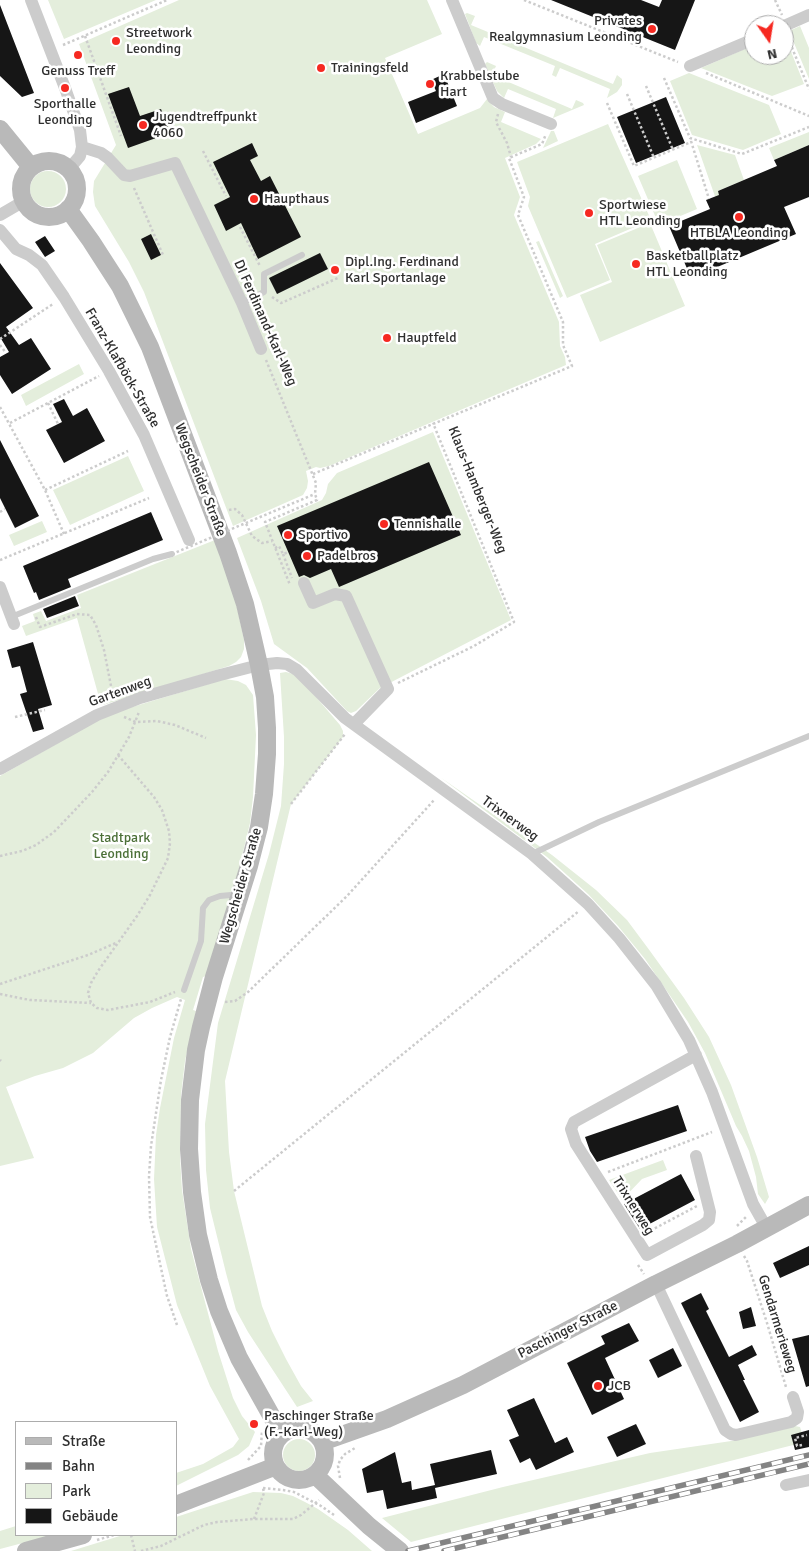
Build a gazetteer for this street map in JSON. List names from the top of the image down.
{
  "streets": {
    "street": [
      "DI Ferdinand-Karl-Weg",
      "Franz-Klafböck-Straße",
      "Wegscheider Straße",
      "Gartenweg",
      "Trixnerweg",
      "Paschinger Straße"
    ],
    "path": ["Klaus-Hamberger-Weg", "Gendarmerieweg"]
  },
  "crossings": [
    ["Wegscheider Straße", "Gartenweg"],
    ["Wegscheider Straße", "Trixnerweg"],
    ["Wegscheider Straße", "Paschinger Straße"],
    ["Gartenweg", "Trixnerweg"],
    ["Trixnerweg", "Paschinger Straße"]
  ],
  "parks": ["Stadtpark Leonding"],
  "places": [
    "Privates Realgymnasium Leonding",
    "Streetwork Leonding",
    "Genuss Treff",
    "Trainingsfeld",
    "Krabbelstube Hart",
    "Sporthalle Leonding",
    "Jugendtreffpunkt 4060",
    "Haupthaus",
    "Sportwiese HTL Leonding",
    "HTBLA Leonding",
    "Basketballplatz HTL Leonding",
    "Dipl.Ing. Ferdinand Karl Sportanlage",
    "Hauptfeld",
    "Tennishalle",
    "Sportivo",
    "Padelbros",
    "JCB",
    "Paschinger Straße (F.-Karl-Weg)"
  ],
  "legend": [
    "Straße",
    "Bahn",
    "Park",
    "Gebäude"
  ],
  "north": "bottom"
}
